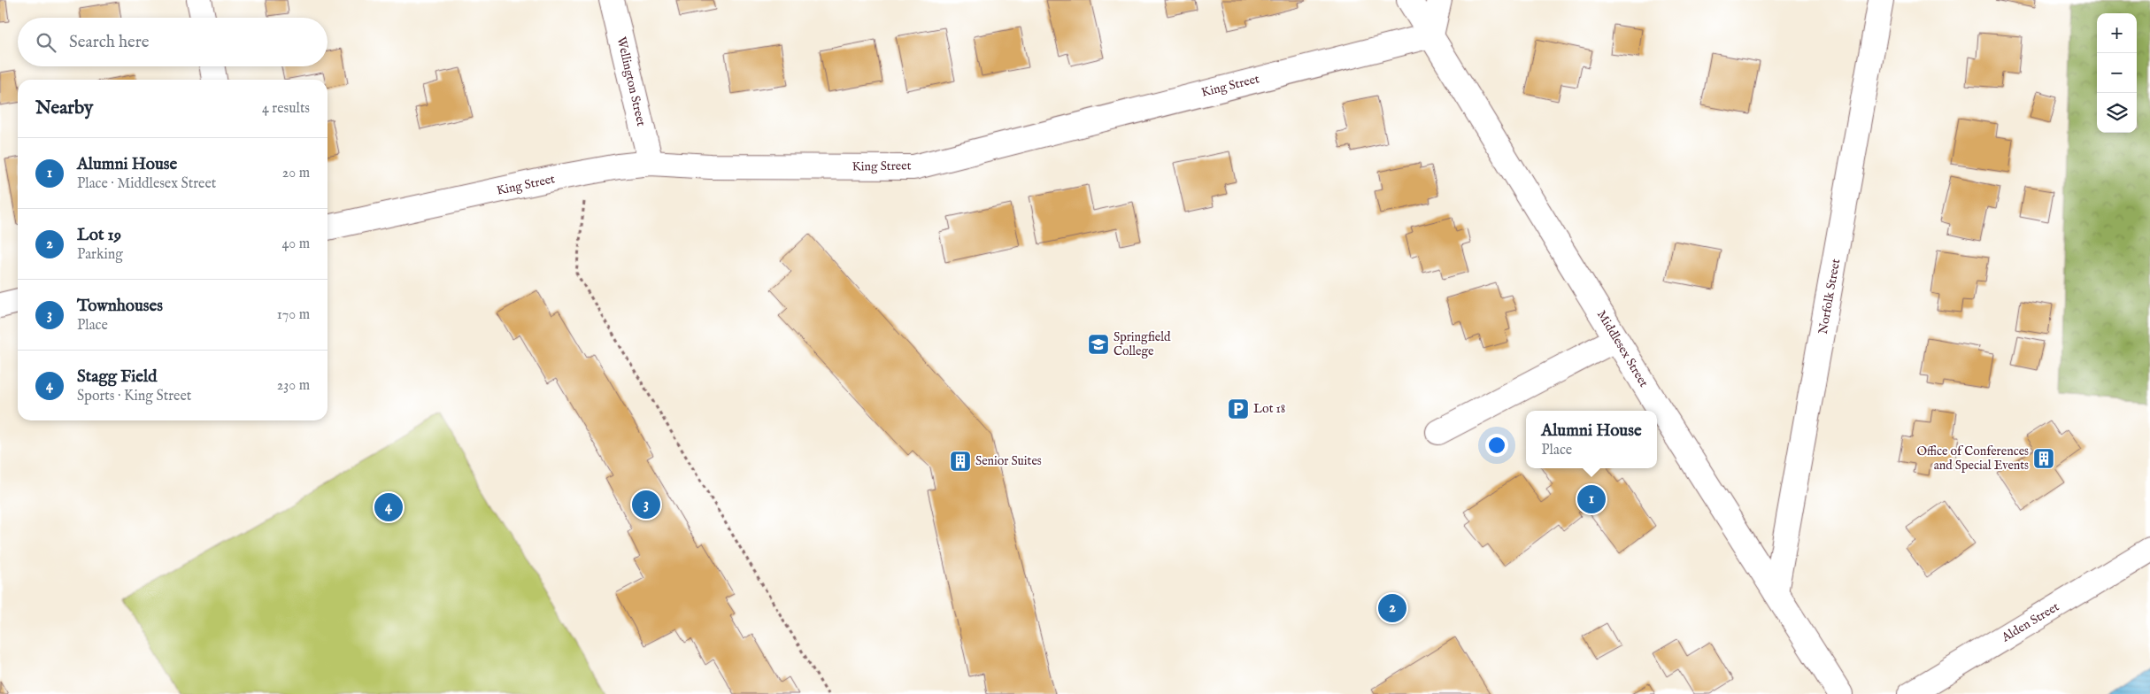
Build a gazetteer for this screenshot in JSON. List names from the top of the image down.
{
  "streets": {
    "street": [
      "Wellington Street",
      "King Street",
      "Norfolk Street",
      "Middlesex Street",
      "Alden Street"
    ]
  },
  "crossings": [
    ["Wellington Street", "King Street"],
    ["King Street", "Middlesex Street"],
    ["Norfolk Street", "Middlesex Street"]
  ],
  "places": {
    "school or university": ["Springfield College"],
    "parking": ["Lot 18"],
    "building": ["Office of Conferences and Special Events", "Senior Suites"]
  },
  "page": {
    "map_buttons": ["+", "−"],
    "search": "Search here",
    "heading": ["Nearby", "4 results"],
    "list": [
      {
        "mark": "1",
        "name": "Alumni House",
        "note": "Place · Middlesex Street",
        "value": "20 m"
      },
      {
        "mark": "2",
        "name": "Lot 19",
        "note": "Parking",
        "value": "40 m"
      },
      {
        "mark": "3",
        "name": "Townhouses",
        "note": "Place",
        "value": "170 m"
      },
      {
        "mark": "4",
        "name": "Stagg Field",
        "note": "Sports · King Street",
        "value": "230 m"
      }
    ],
    "popup": ["Alumni House", "Place"],
    "pins": [
      "1",
      "3",
      "4",
      "2"
    ]
  }
}
